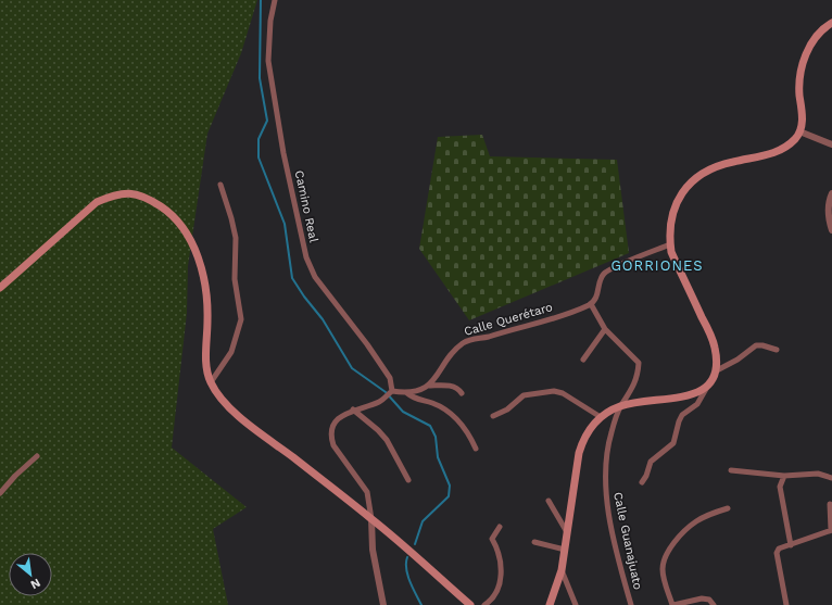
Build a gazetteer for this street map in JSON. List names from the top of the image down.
{
  "streets": {
    "street": ["Camino Real", "Calle Querétaro", "Calle Guanajuato"]
  },
  "districts": ["GORRIONES"],
  "north": "bottom right"
}
